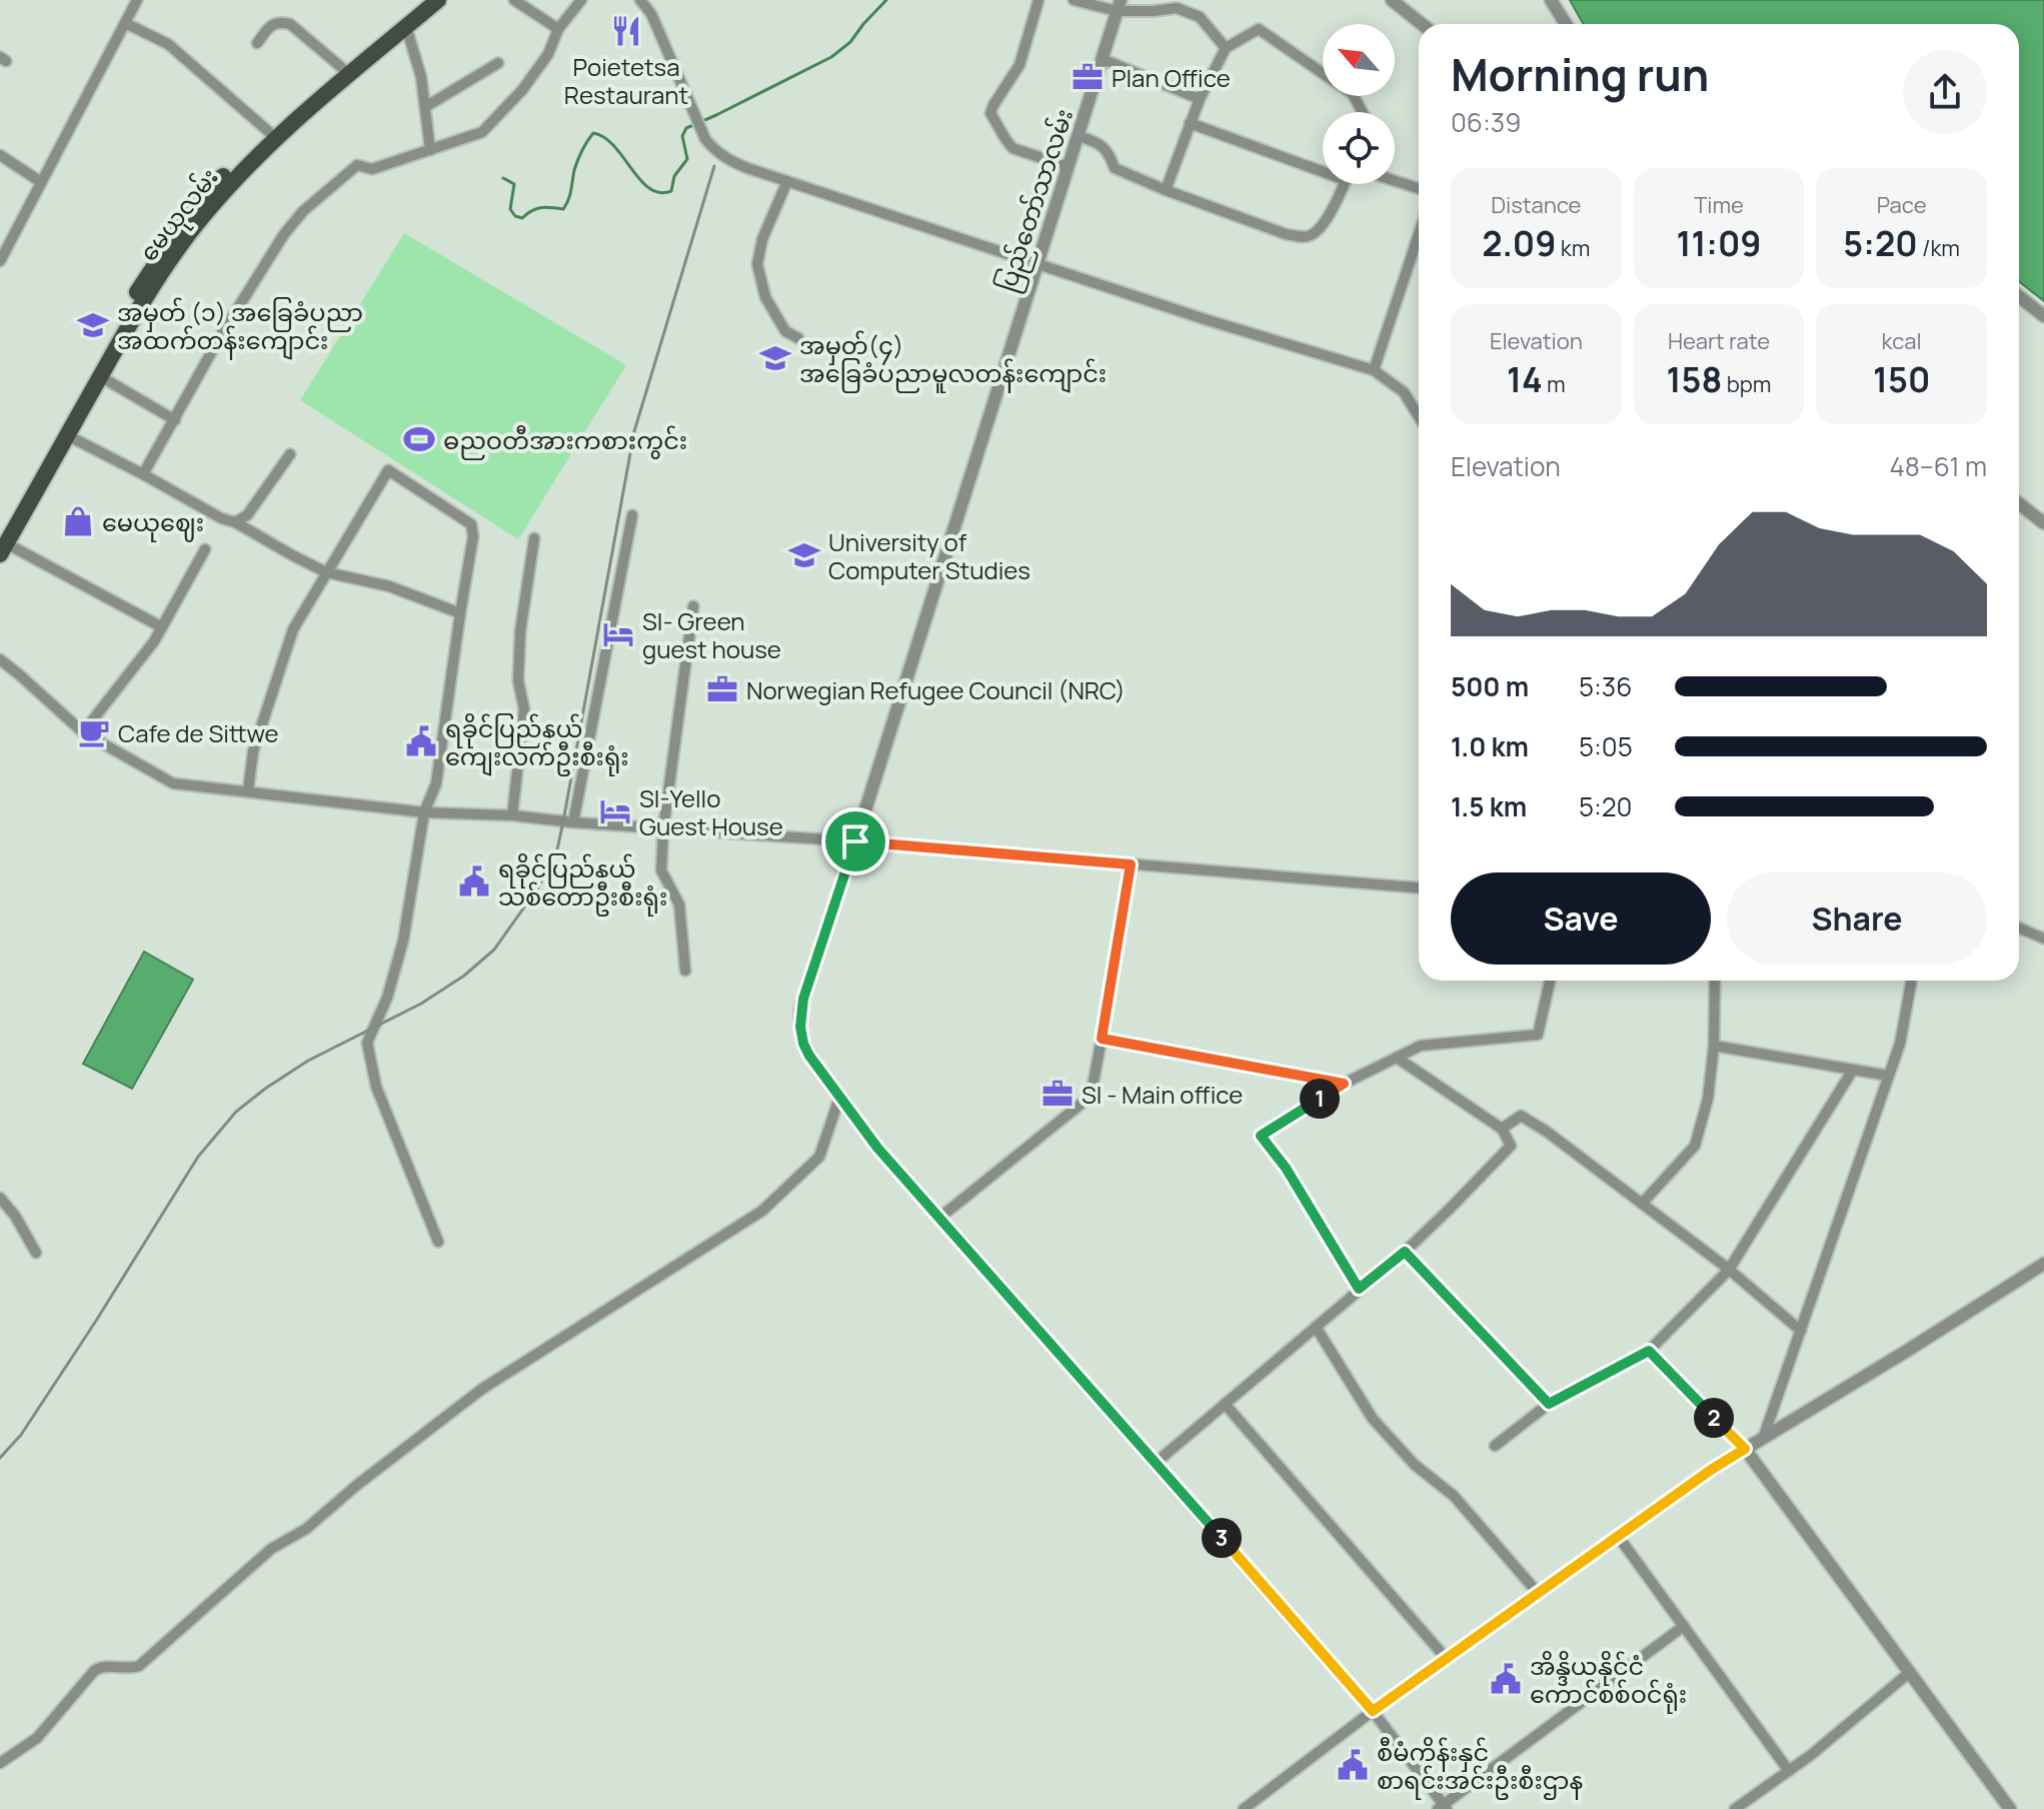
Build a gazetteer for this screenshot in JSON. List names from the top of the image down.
{
  "streets": {
    "main road": ["မေယုလမ်း"],
    "street": ["ပြည်တော်သာလမ်း"]
  },
  "places": {
    "restaurant": ["Poietetsa Restaurant"],
    "office": ["Plan Office", "Norwegian Refugee Council (NRC)", "SI - Main office"],
    "school or university": ["အမှတ် (၁) အခြေခံပညာ အထက်တန်းကျောင်း", "အမှတ်(၄) အခြေခံပညာမူလတန်းကျောင်း", "University of Computer Studies"],
    "sports": ["ဓညဝတီအားကစားကွင်း"],
    "shop": ["မေယုဈေး"],
    "hotel": ["SI- Green guest house", "SI-Yello Guest House"],
    "cafe": ["Cafe de Sittwe"],
    "public building": [
      "ရခိုင်ပြည်နယ် ကျေးလက်ဦးစီးရုံး",
      "ရခိုင်ပြည်နယ် သစ်တောဦးစီးရုံး",
      "အိန္ဒိယနိုင်ငံ ကောင်စစ်ဝင်ရုံး",
      "စီမံကိန်းနှင့် စာရင်းအင်းဦးစီးဌာန"
    ]
  },
  "north": "top left",
  "page": {
    "heading": ["Morning run", "06:39"],
    "stats": [
      ["Distance", "2.09 km"],
      ["Time", "11:09"],
      ["Pace", "5:20 /km"],
      ["Elevation", "14 m"],
      ["Heart rate", "158 bpm"],
      ["kcal", "150"]
    ],
    "chart": ["Elevation", "48–61 m"],
    "list": [
      {
        "name": "500 m",
        "note": "5:36"
      },
      {
        "name": "1.0 km",
        "note": "5:05"
      },
      {
        "name": "1.5 km",
        "note": "5:20"
      }
    ],
    "buttons": ["Save", "Share"],
    "pins": ["1", "2", "3"]
  }
}
